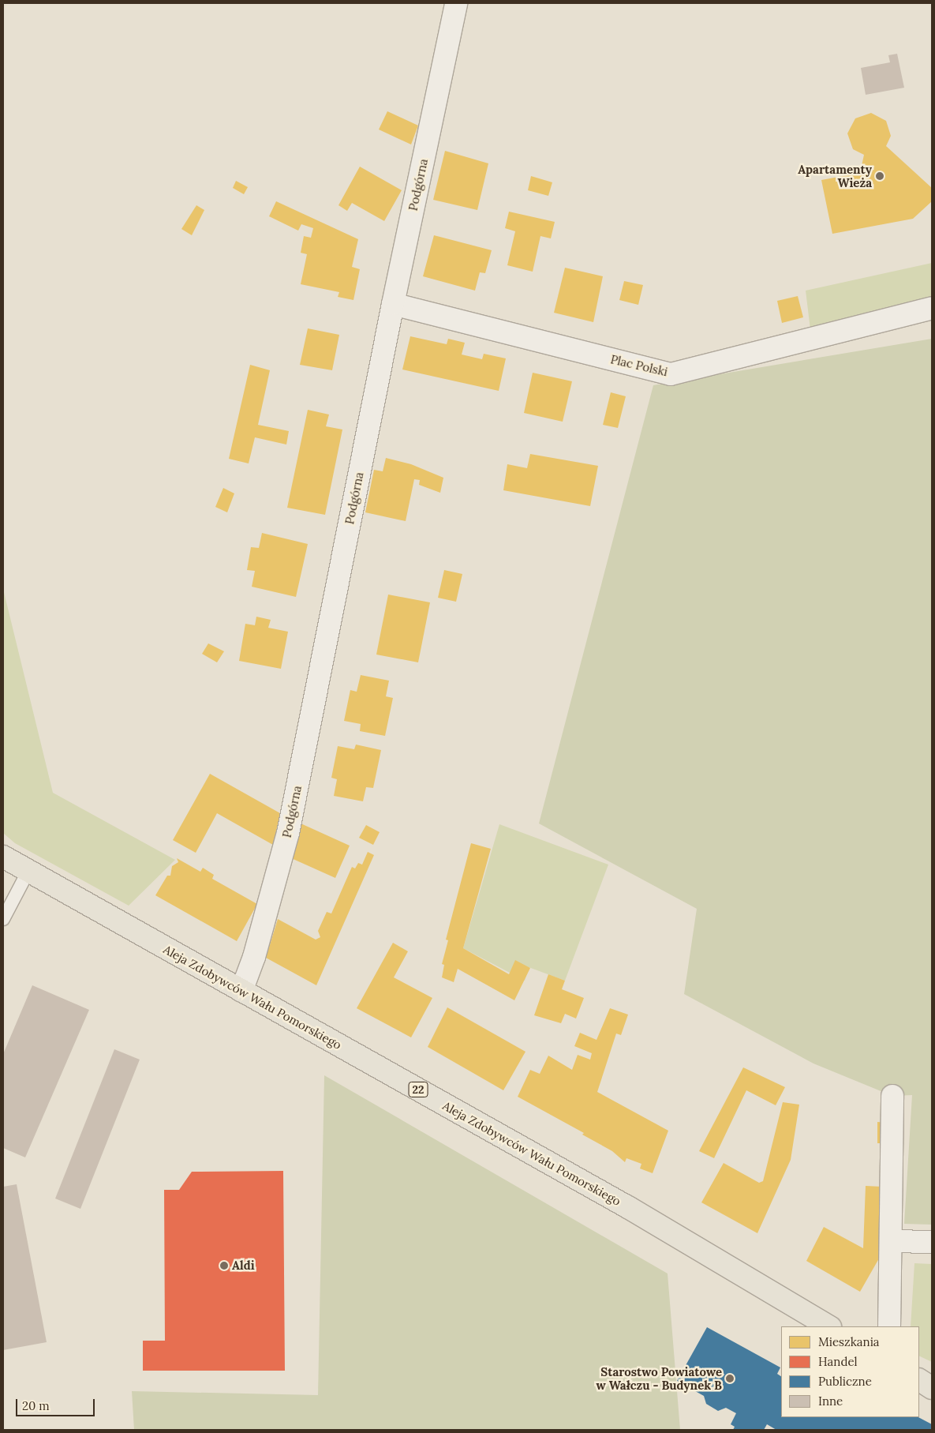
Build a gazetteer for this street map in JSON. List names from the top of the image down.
{
  "streets": {
    "main road": ["Aleja Zdobywców Wału Pomorskiego", "22"],
    "street": ["Podgórna", "Plac Polski"]
  },
  "crossings": [
    ["Podgórna", "Plac Polski"],
    ["Podgórna", "Aleja Zdobywców Wału Pomorskiego"]
  ],
  "places": ["Apartamenty Wieża", "Aldi", "Starostwo Powiatowe w Wałczu - Budynek B"],
  "legend": [
    "Mieszkania",
    "Handel",
    "Publiczne",
    "Inne"
  ],
  "scale_bar": "20 m"
}
